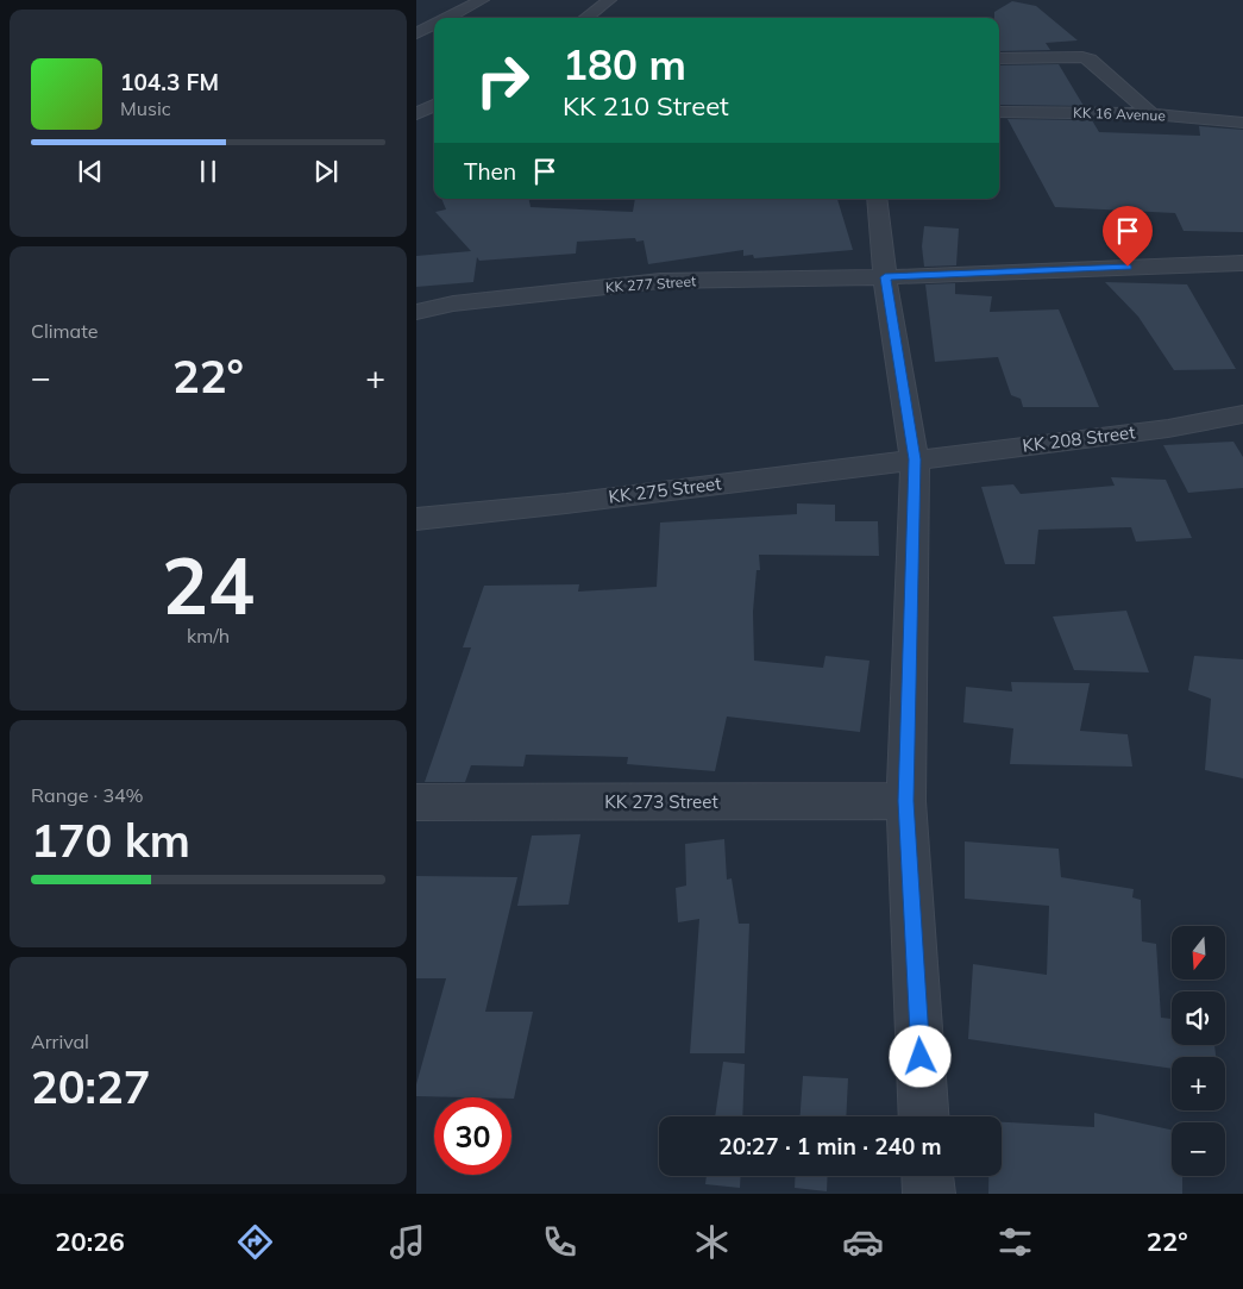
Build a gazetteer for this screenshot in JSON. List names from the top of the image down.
{
  "streets": {
    "street": [
      "KK 16 Avenue",
      "KK 277 Street",
      "KK 208 Street",
      "KK 275 Street",
      "KK 273 Street"
    ]
  },
  "crossings": [
    ["KK 208 Street", "KK 275 Street"]
  ],
  "north": "bottom",
  "page": {
    "turn": ["180 m", "KK 210 Street"],
    "song": ["104.3 FM", "Music"],
    "then": "Then",
    "tile": [
      "Climate",
      ["24", "km/h"],
      ["Range · 34%", "170 km"],
      ["Arrival", "20:27"]
    ],
    "heat": ["−", "22°", "+"],
    "map_buttons": ["+", "−"],
    "limit": "30",
    "trip": "20:27 · 1 min · 240 m",
    "tabs": ["20:26", "22°"]
  }
}
